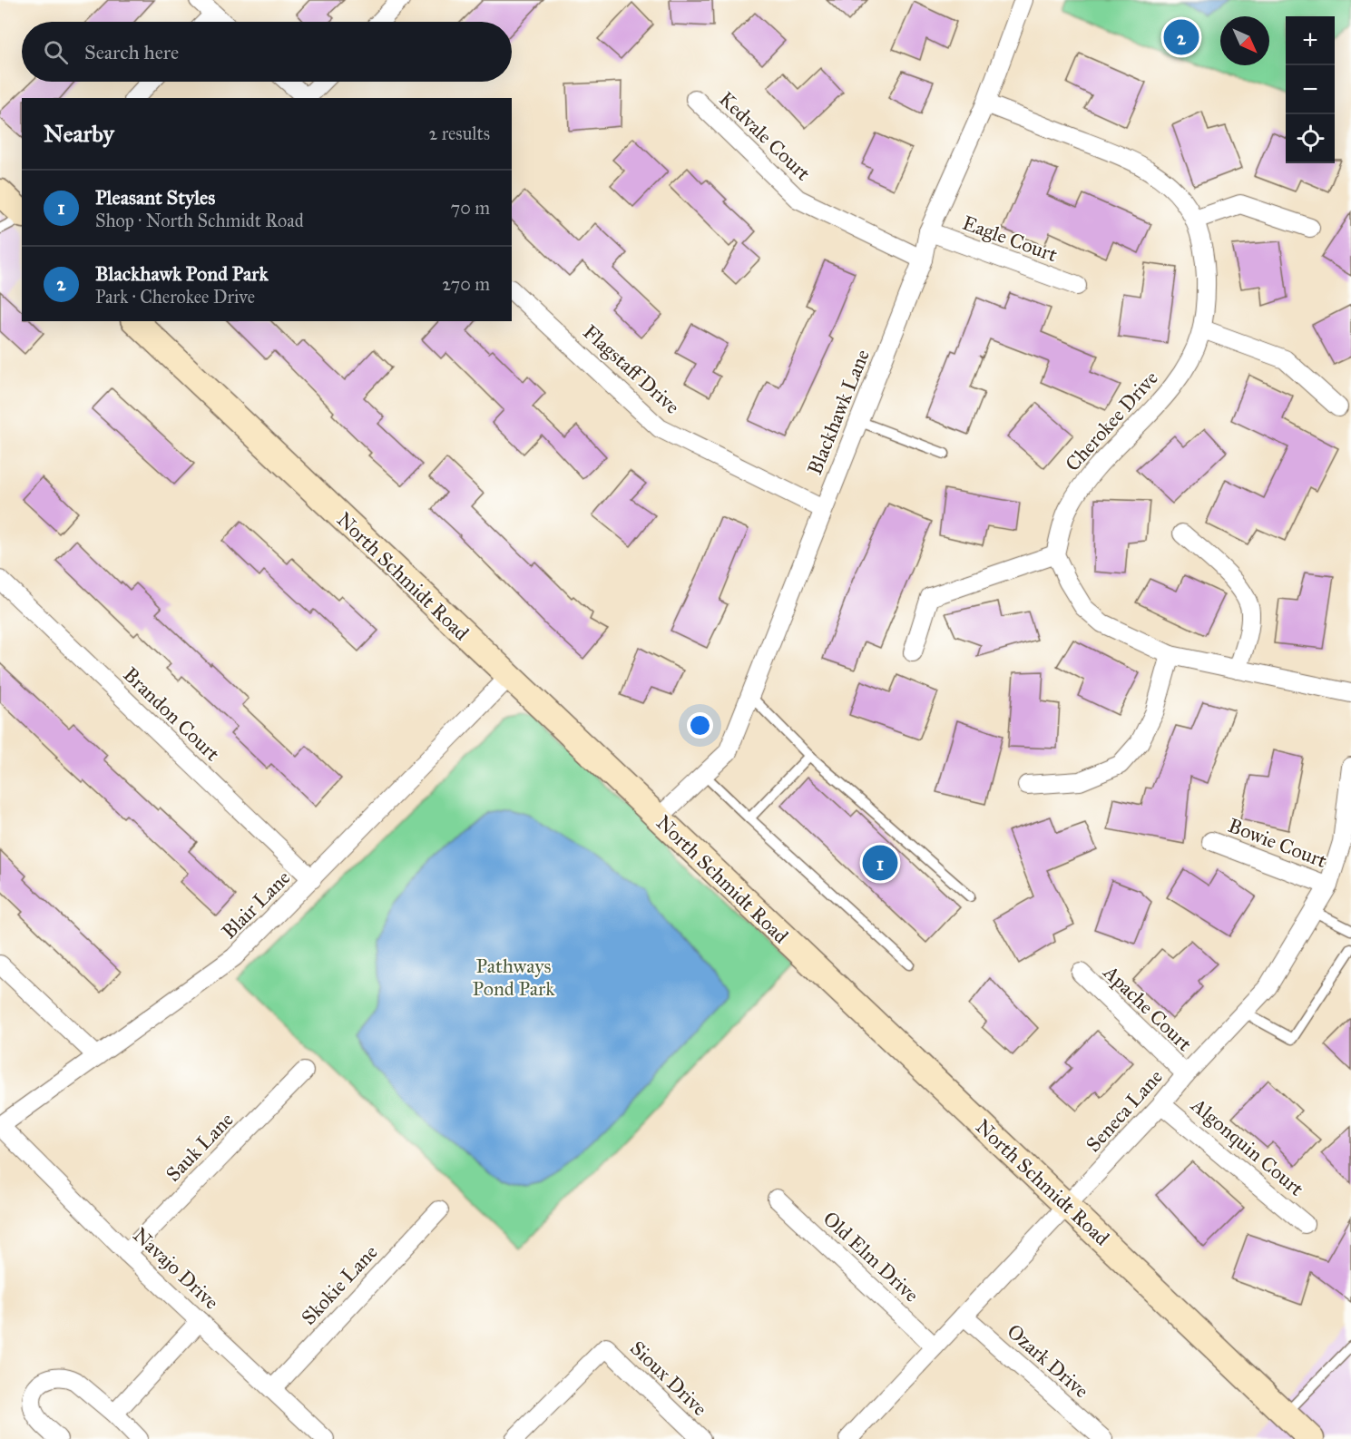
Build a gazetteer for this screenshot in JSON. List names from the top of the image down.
{
  "streets": {
    "street": [
      "Kedvale Court",
      "Eagle Court",
      "Flagstaff Drive",
      "Blackhawk Lane",
      "Cherokee Drive",
      "North Schmidt Road",
      "Brandon Court",
      "Bowie Court",
      "Blair Lane",
      "Apache Court",
      "Seneca Lane",
      "Sauk Lane",
      "Algonquin Court",
      "Old Elm Drive",
      "Navajo Drive",
      "Skokie Lane",
      "Ozark Drive",
      "Sioux Drive"
    ]
  },
  "crossings": [
    ["Kedvale Court", "Blackhawk Lane"],
    ["Eagle Court", "Blackhawk Lane"],
    ["Flagstaff Drive", "Blackhawk Lane"],
    ["Blackhawk Lane", "Cherokee Drive"],
    ["Blackhawk Lane", "North Schmidt Road"],
    ["North Schmidt Road", "Blair Lane"],
    ["North Schmidt Road", "Seneca Lane"],
    ["Brandon Court", "Blair Lane"],
    ["Bowie Court", "Seneca Lane"],
    ["Blair Lane", "Navajo Drive"],
    ["Apache Court", "Seneca Lane"],
    ["Seneca Lane", "Algonquin Court"],
    ["Seneca Lane", "Old Elm Drive"],
    ["Seneca Lane", "Ozark Drive"],
    ["Sauk Lane", "Navajo Drive"],
    ["Navajo Drive", "Skokie Lane"]
  ],
  "parks": ["Pathways Pond Park"],
  "north": "bottom right",
  "page": {
    "map_buttons": ["+", "−"],
    "pins": ["2", "1"],
    "search": "Search here",
    "heading": ["Nearby", "2 results"],
    "list": [
      {
        "mark": "1",
        "name": "Pleasant Styles",
        "note": "Shop · North Schmidt Road",
        "value": "70 m"
      },
      {
        "mark": "2",
        "name": "Blackhawk Pond Park",
        "note": "Park · Cherokee Drive",
        "value": "270 m"
      }
    ]
  }
}
